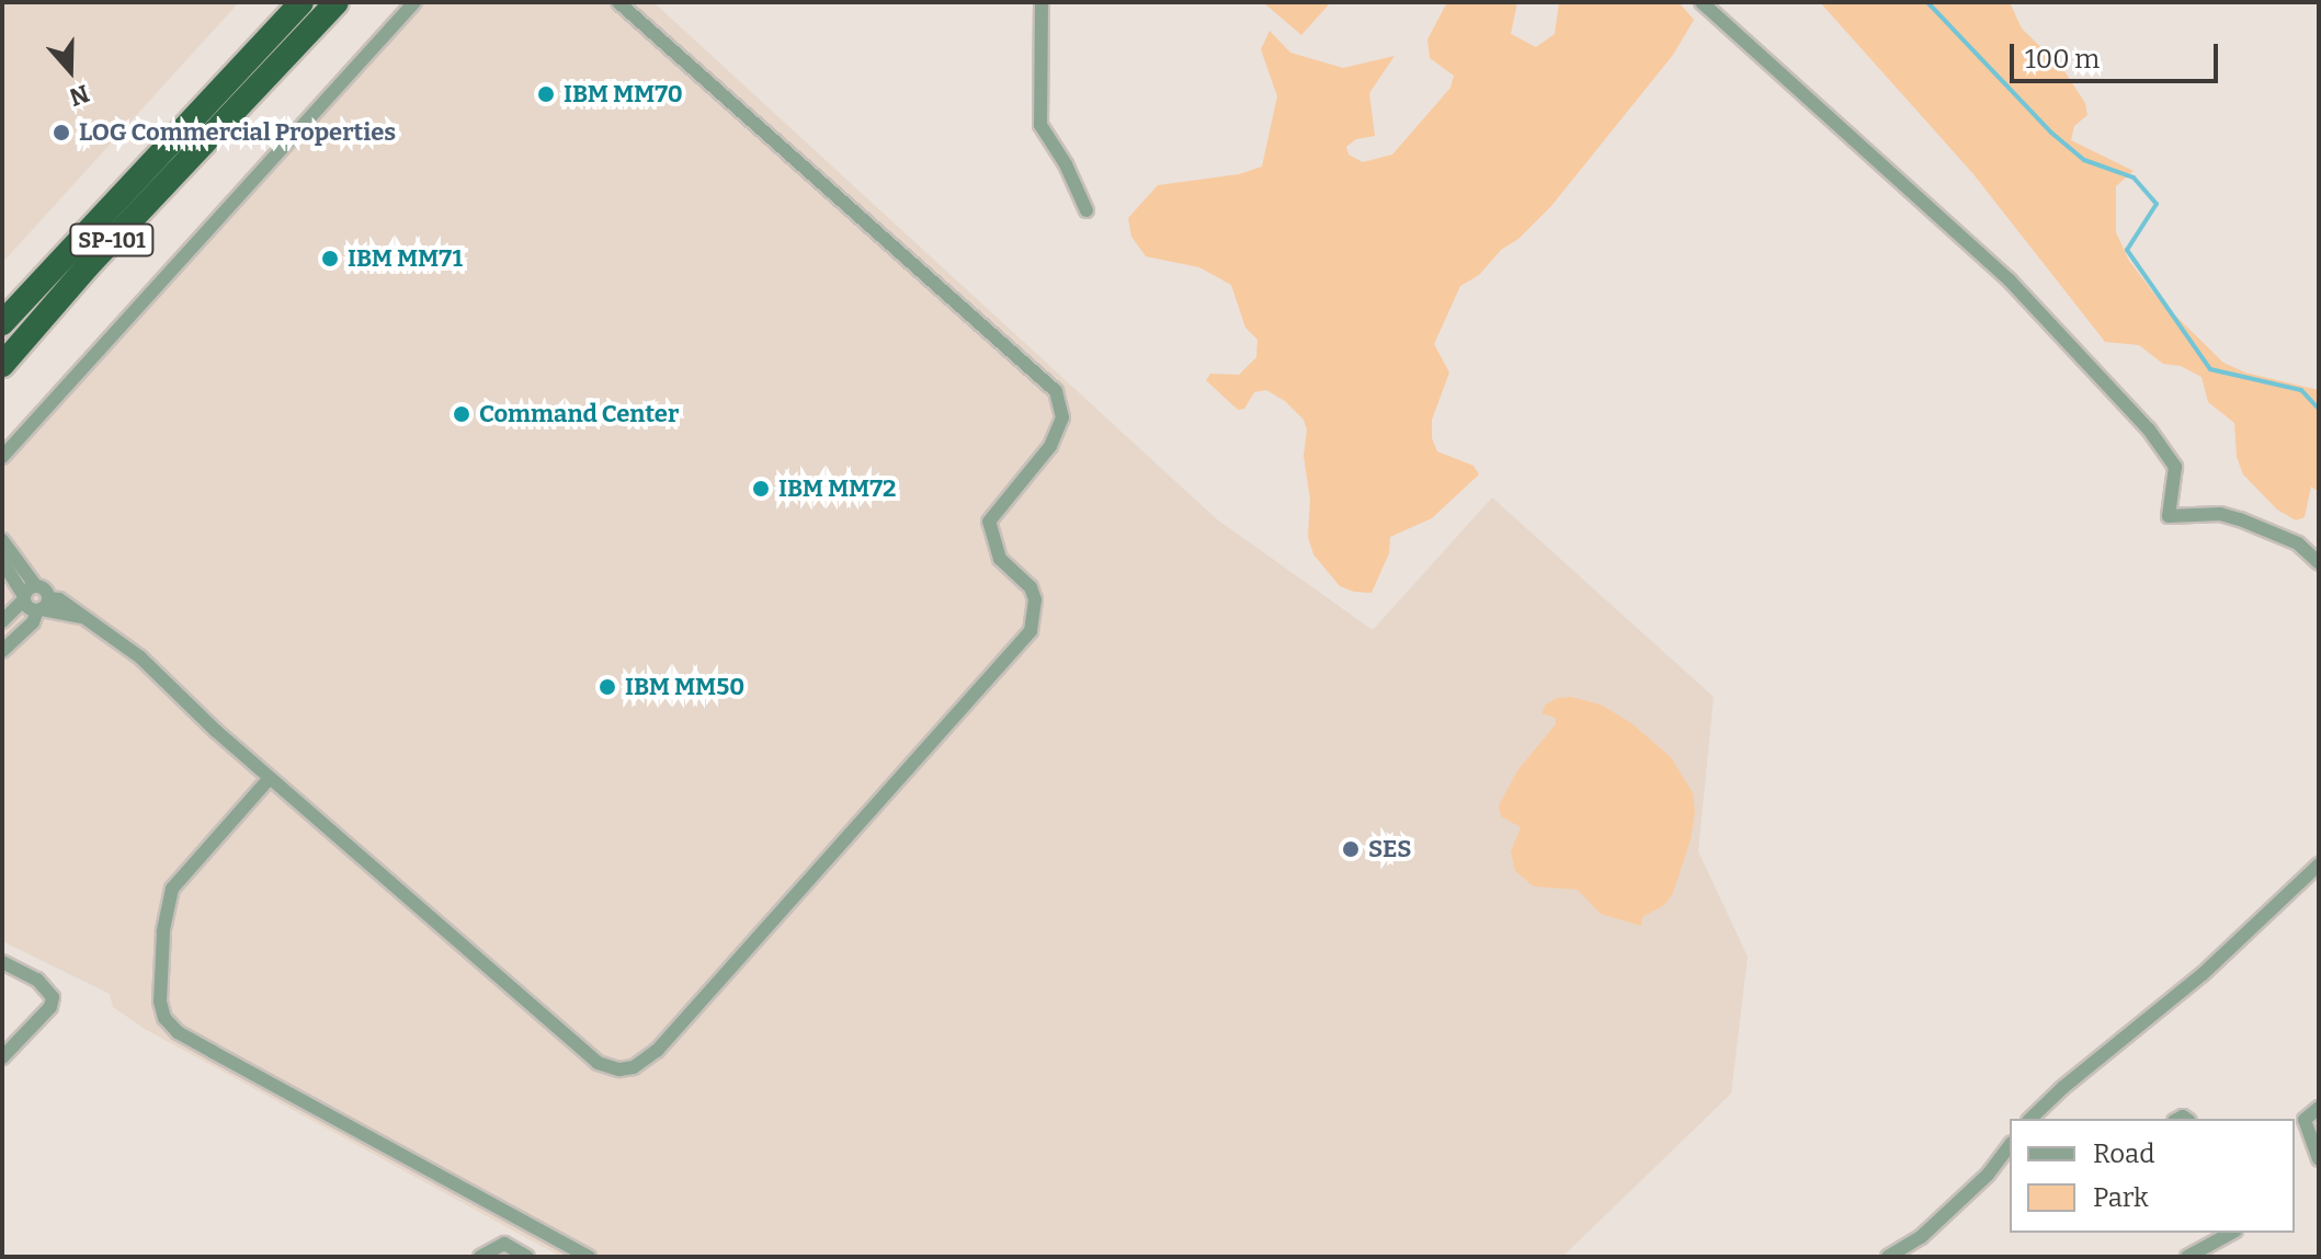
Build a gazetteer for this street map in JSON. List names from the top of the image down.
{
  "streets": {
    "highway": ["SP-101"]
  },
  "places": [
    "IBM MM70",
    "LOG Commercial Properties",
    "IBM MM71",
    "Command Center",
    "IBM MM72",
    "IBM MM50",
    "SES"
  ],
  "legend": ["Road", "Park"],
  "scale_bar": "100 m",
  "north": "bottom"
}
